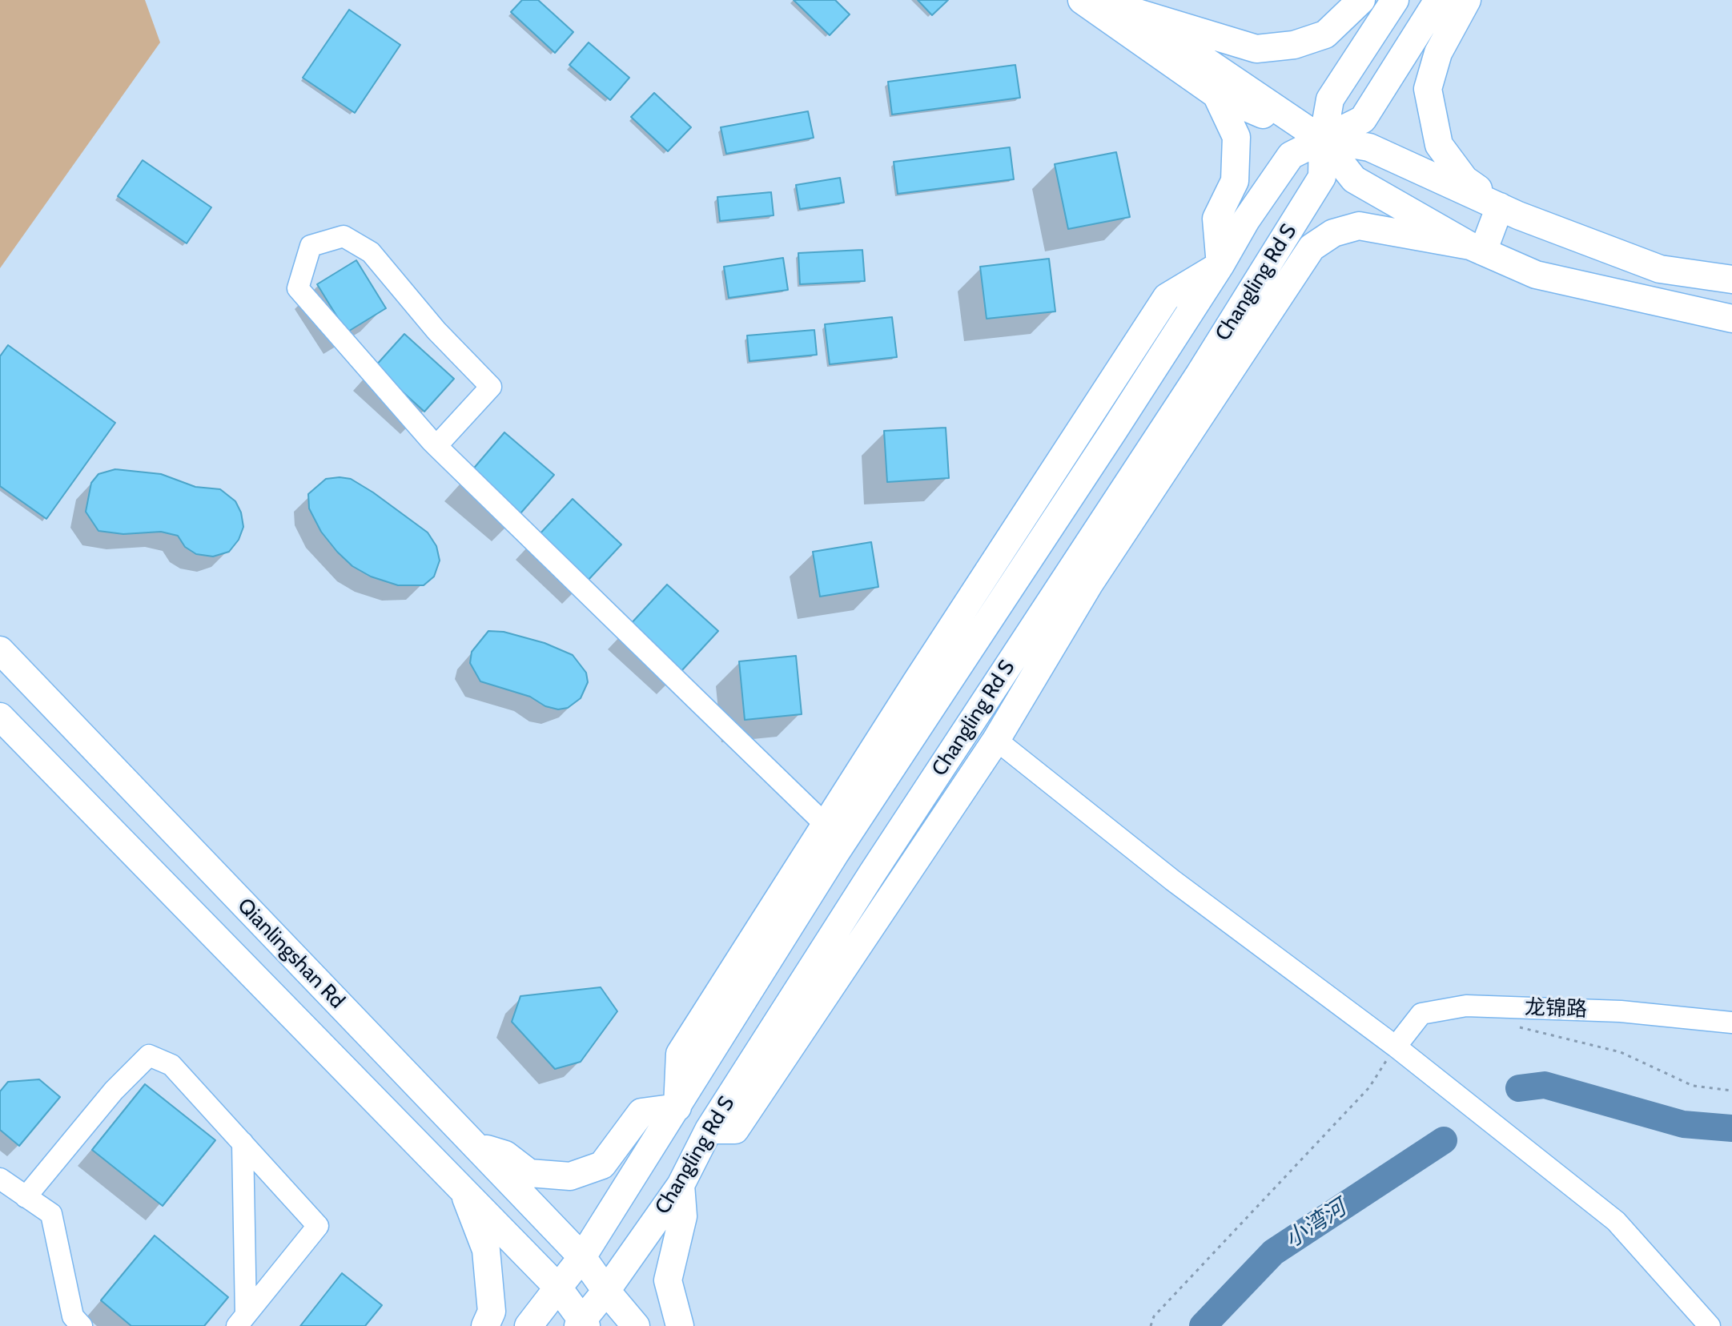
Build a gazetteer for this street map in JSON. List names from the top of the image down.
{
  "streets": {
    "main road": ["Changling Rd S", "Qianlingshan Rd"],
    "street": ["龙锦路"]
  },
  "crossings": [
    ["Changling Rd S", "Qianlingshan Rd"]
  ],
  "water": ["小湾河"]
}
